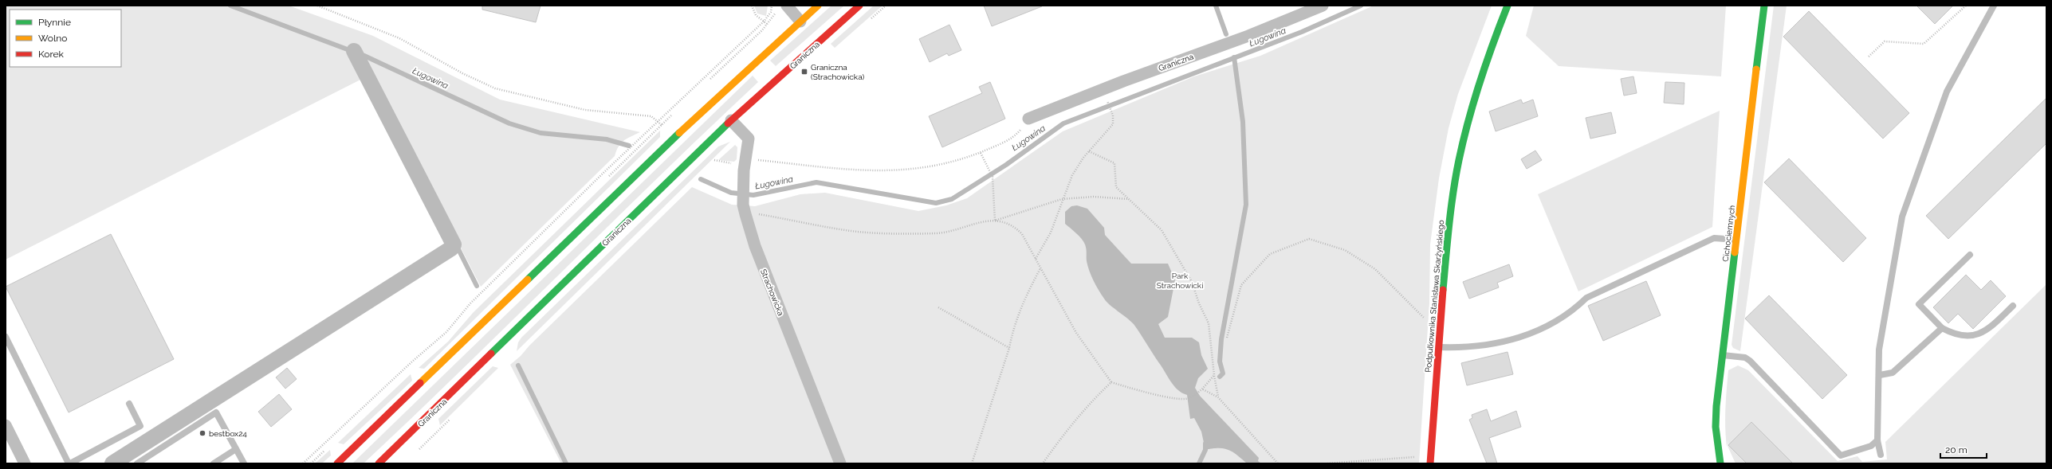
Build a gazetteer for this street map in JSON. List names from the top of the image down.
{
  "streets": {
    "main road": ["Graniczna", "Cichociemnych", "Podpułkownika Stanisława Skarżyńskiego"],
    "street": ["Strachowicka"]
  },
  "crossings": [
    ["Graniczna", "Strachowicka"]
  ],
  "water": ["Ługowina"],
  "parks": ["Park Strachowicki"],
  "places": {
    "transit": ["Graniczna (Strachowicka)"],
    "other": ["bestbox24"]
  },
  "legend": ["Płynnie", "Wolno", "Korek"],
  "scale_bar": "20 m"
}
